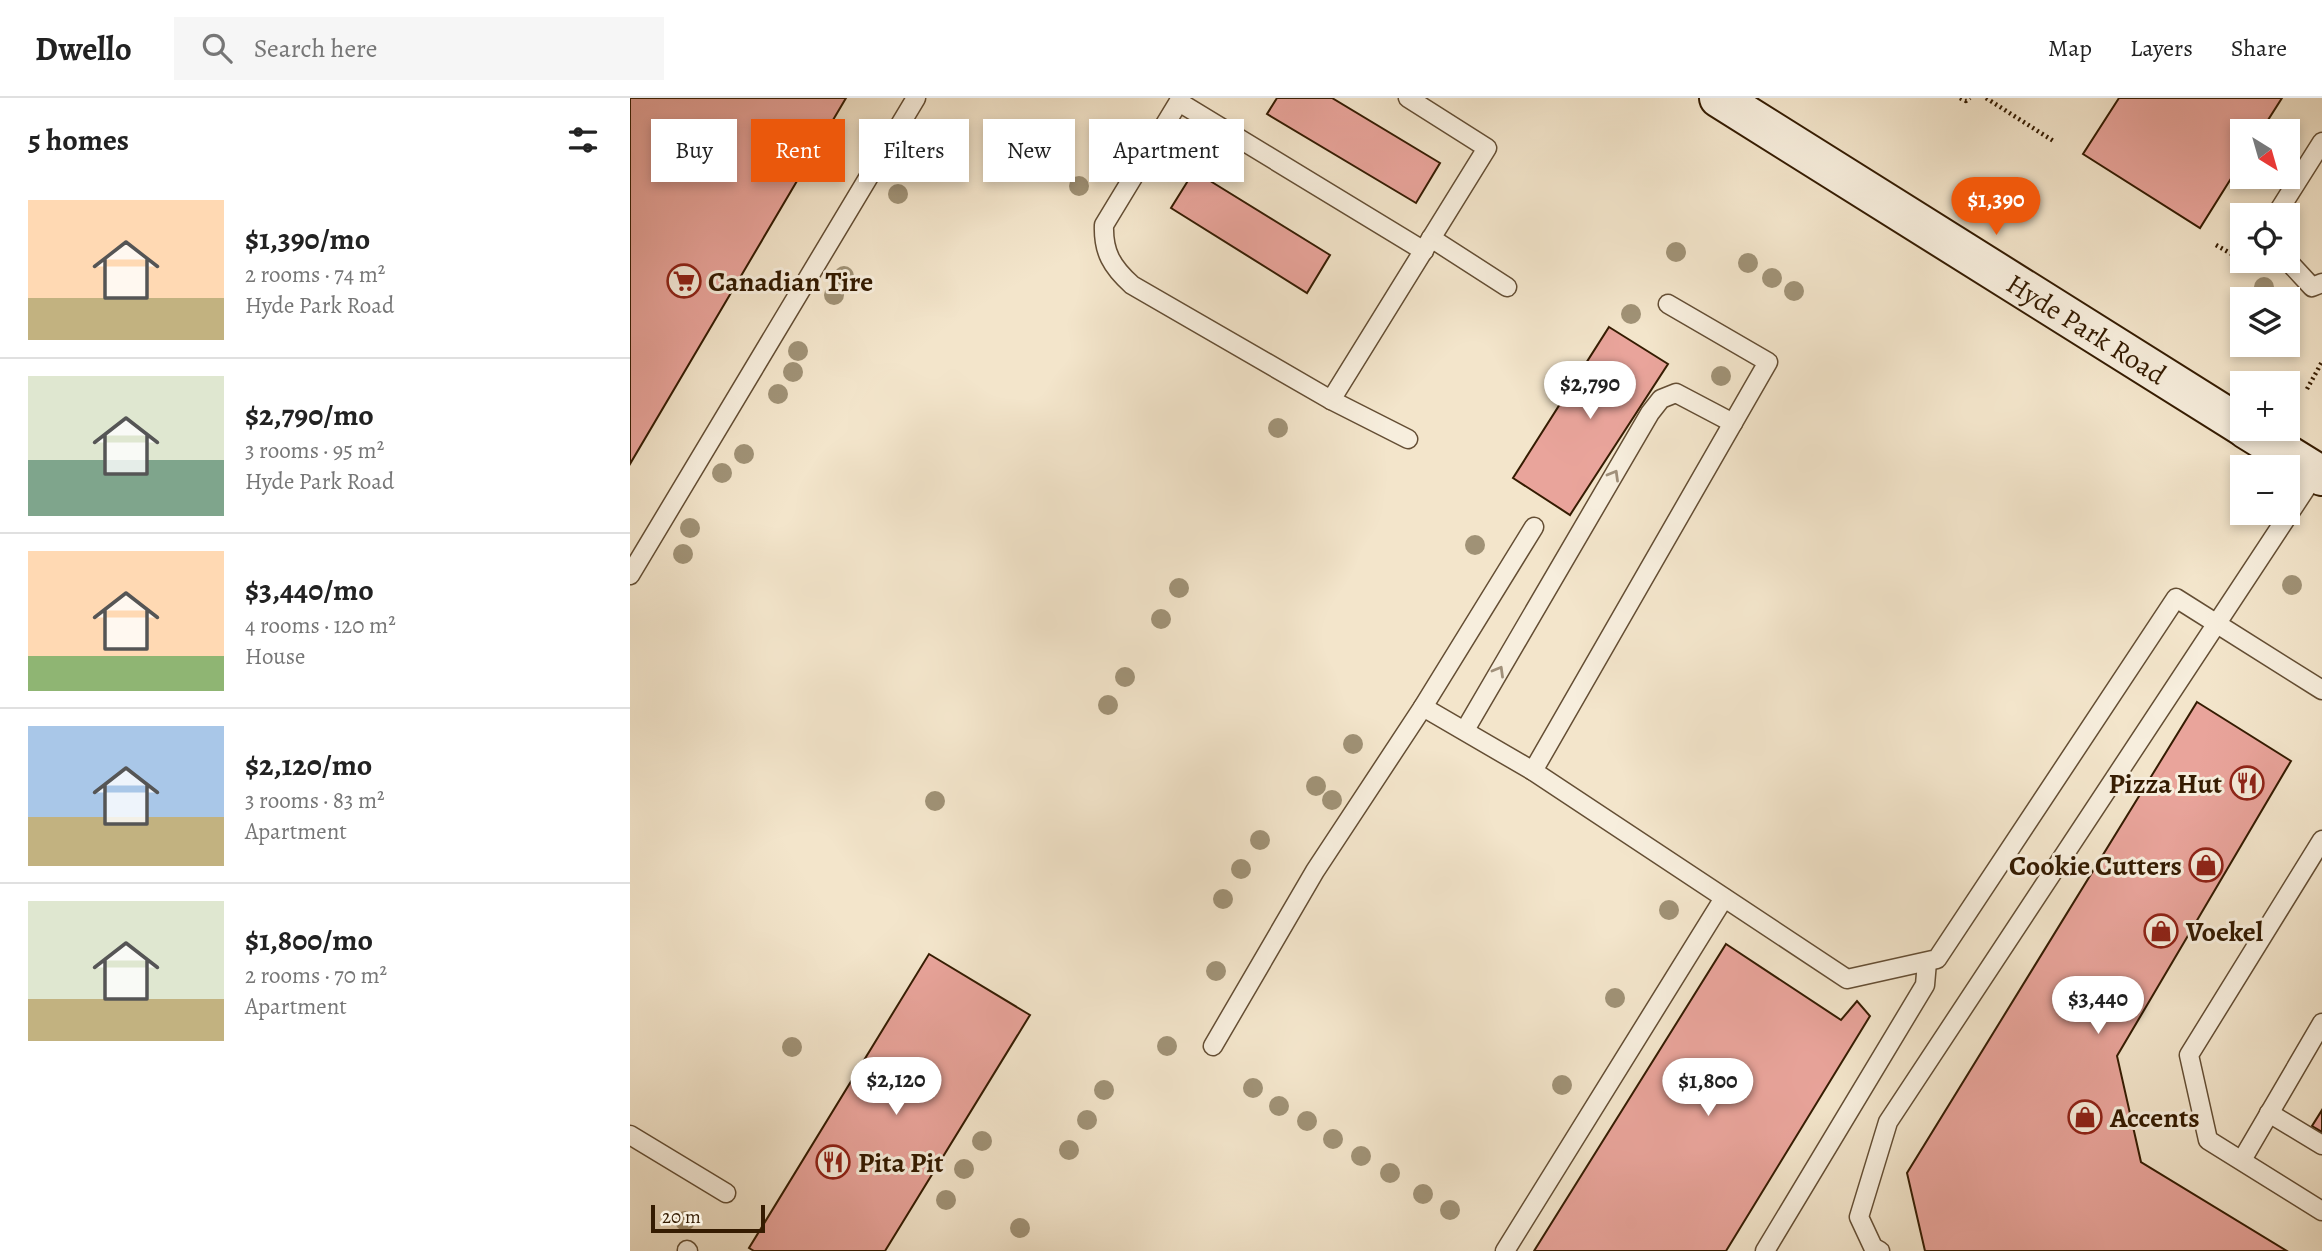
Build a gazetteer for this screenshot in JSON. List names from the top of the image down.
{
  "streets": {
    "main road": ["Hyde Park Road"]
  },
  "places": {
    "supermarket": ["Canadian Tire"],
    "restaurant": ["Pizza Hut", "Pita Pit"],
    "shop": ["Cookie Cutters", "Voekel", "Accents"]
  },
  "scale_bar": "20 m",
  "north": "bottom right",
  "page": {
    "header": "Dwello",
    "search": "Search here",
    "nav": ["Map", "Layers", "Share"],
    "heading": "5 homes",
    "map_buttons": ["+", "−"],
    "chip": [
      "Buy",
      "Rent",
      "Filters",
      "New",
      "Apartment"
    ],
    "price": [
      "$1,390",
      "$2,790",
      "$3,440",
      "$2,120",
      "$1,800"
    ],
    "list": [
      {
        "name": "$1,390/mo",
        "note": "2 rooms · 74 m² · Hyde Park Road"
      },
      {
        "name": "$2,790/mo",
        "note": "3 rooms · 95 m² · Hyde Park Road"
      },
      {
        "name": "$3,440/mo",
        "note": "4 rooms · 120 m² · House"
      },
      {
        "name": "$2,120/mo",
        "note": "3 rooms · 83 m² · Apartment"
      },
      {
        "name": "$1,800/mo",
        "note": "2 rooms · 70 m² · Apartment"
      }
    ],
    "scale": "20 m"
  }
}
